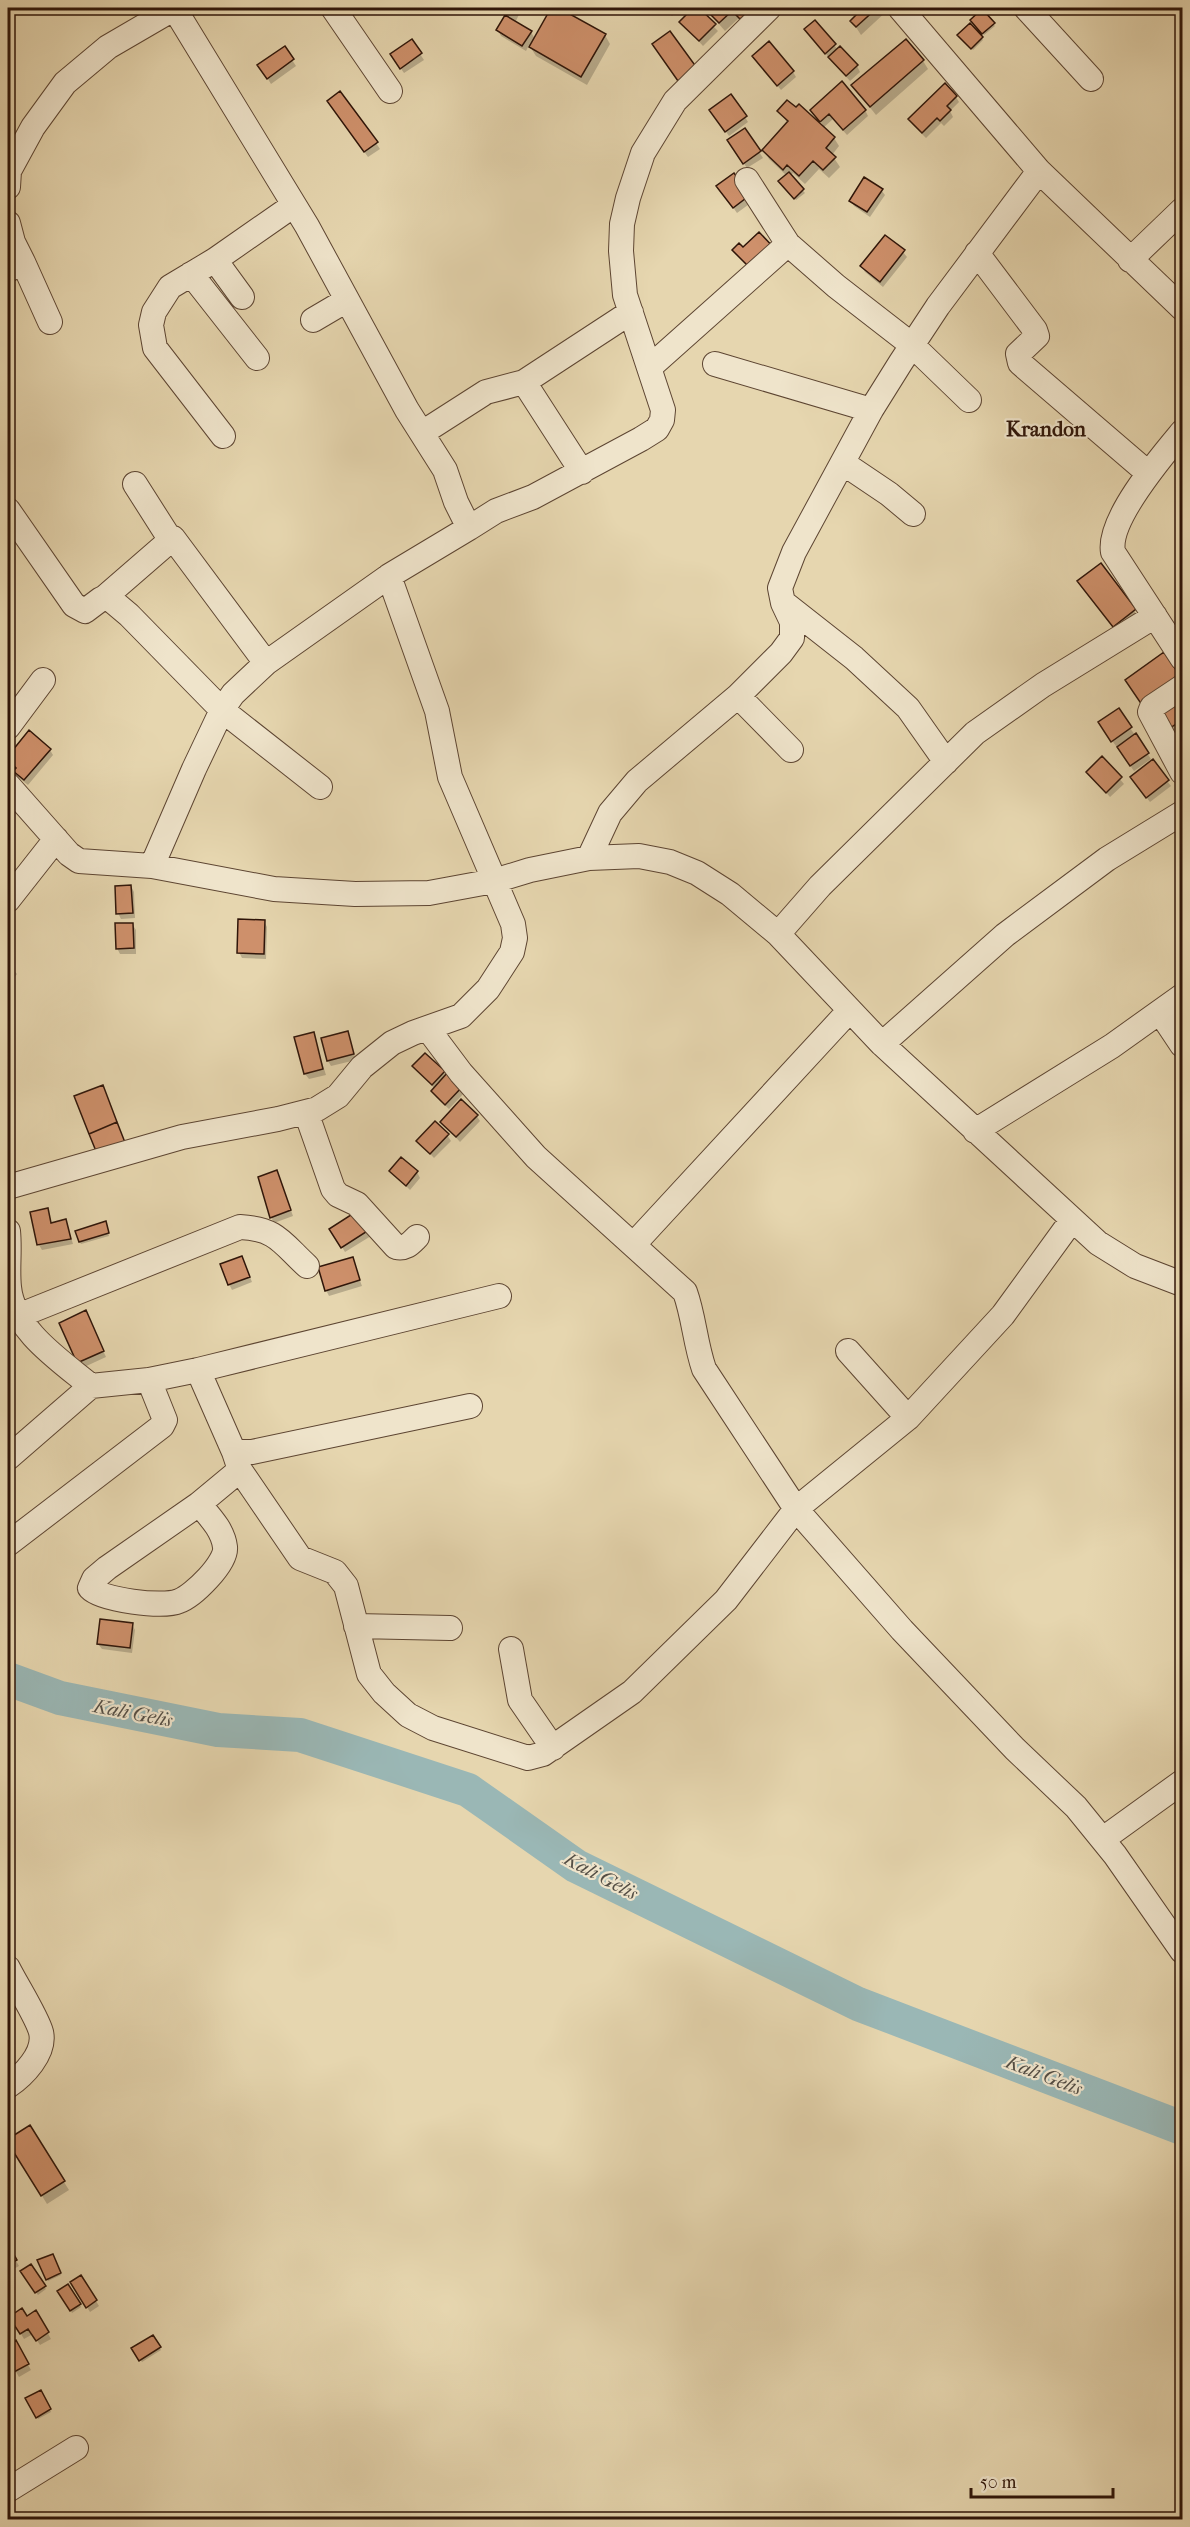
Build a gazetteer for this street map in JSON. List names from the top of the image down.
{
  "districts": ["Krandon"],
  "water": ["Kali Gelis"],
  "scale_bar": "50 m"
}
